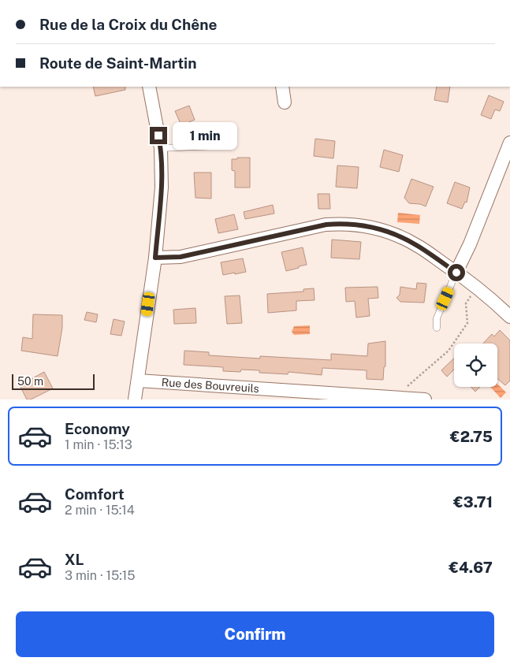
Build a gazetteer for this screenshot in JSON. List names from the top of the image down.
{
  "streets": {
    "street": ["Rue des Bouvreuils"]
  },
  "scale_bar": "50 m",
  "page": {
    "banner": ["Rue de la Croix du Chêne", "Route de Saint-Martin"],
    "bubble": "1 min",
    "scale": "50 m",
    "list": [
      {
        "name": "Economy",
        "note": "1 min · 15:13",
        "value": "€2.75"
      },
      {
        "name": "Comfort",
        "note": "2 min · 15:14",
        "value": "€3.71"
      },
      {
        "name": "XL",
        "note": "3 min · 15:15",
        "value": "€4.67"
      }
    ],
    "buttons": "Confirm"
  }
}
